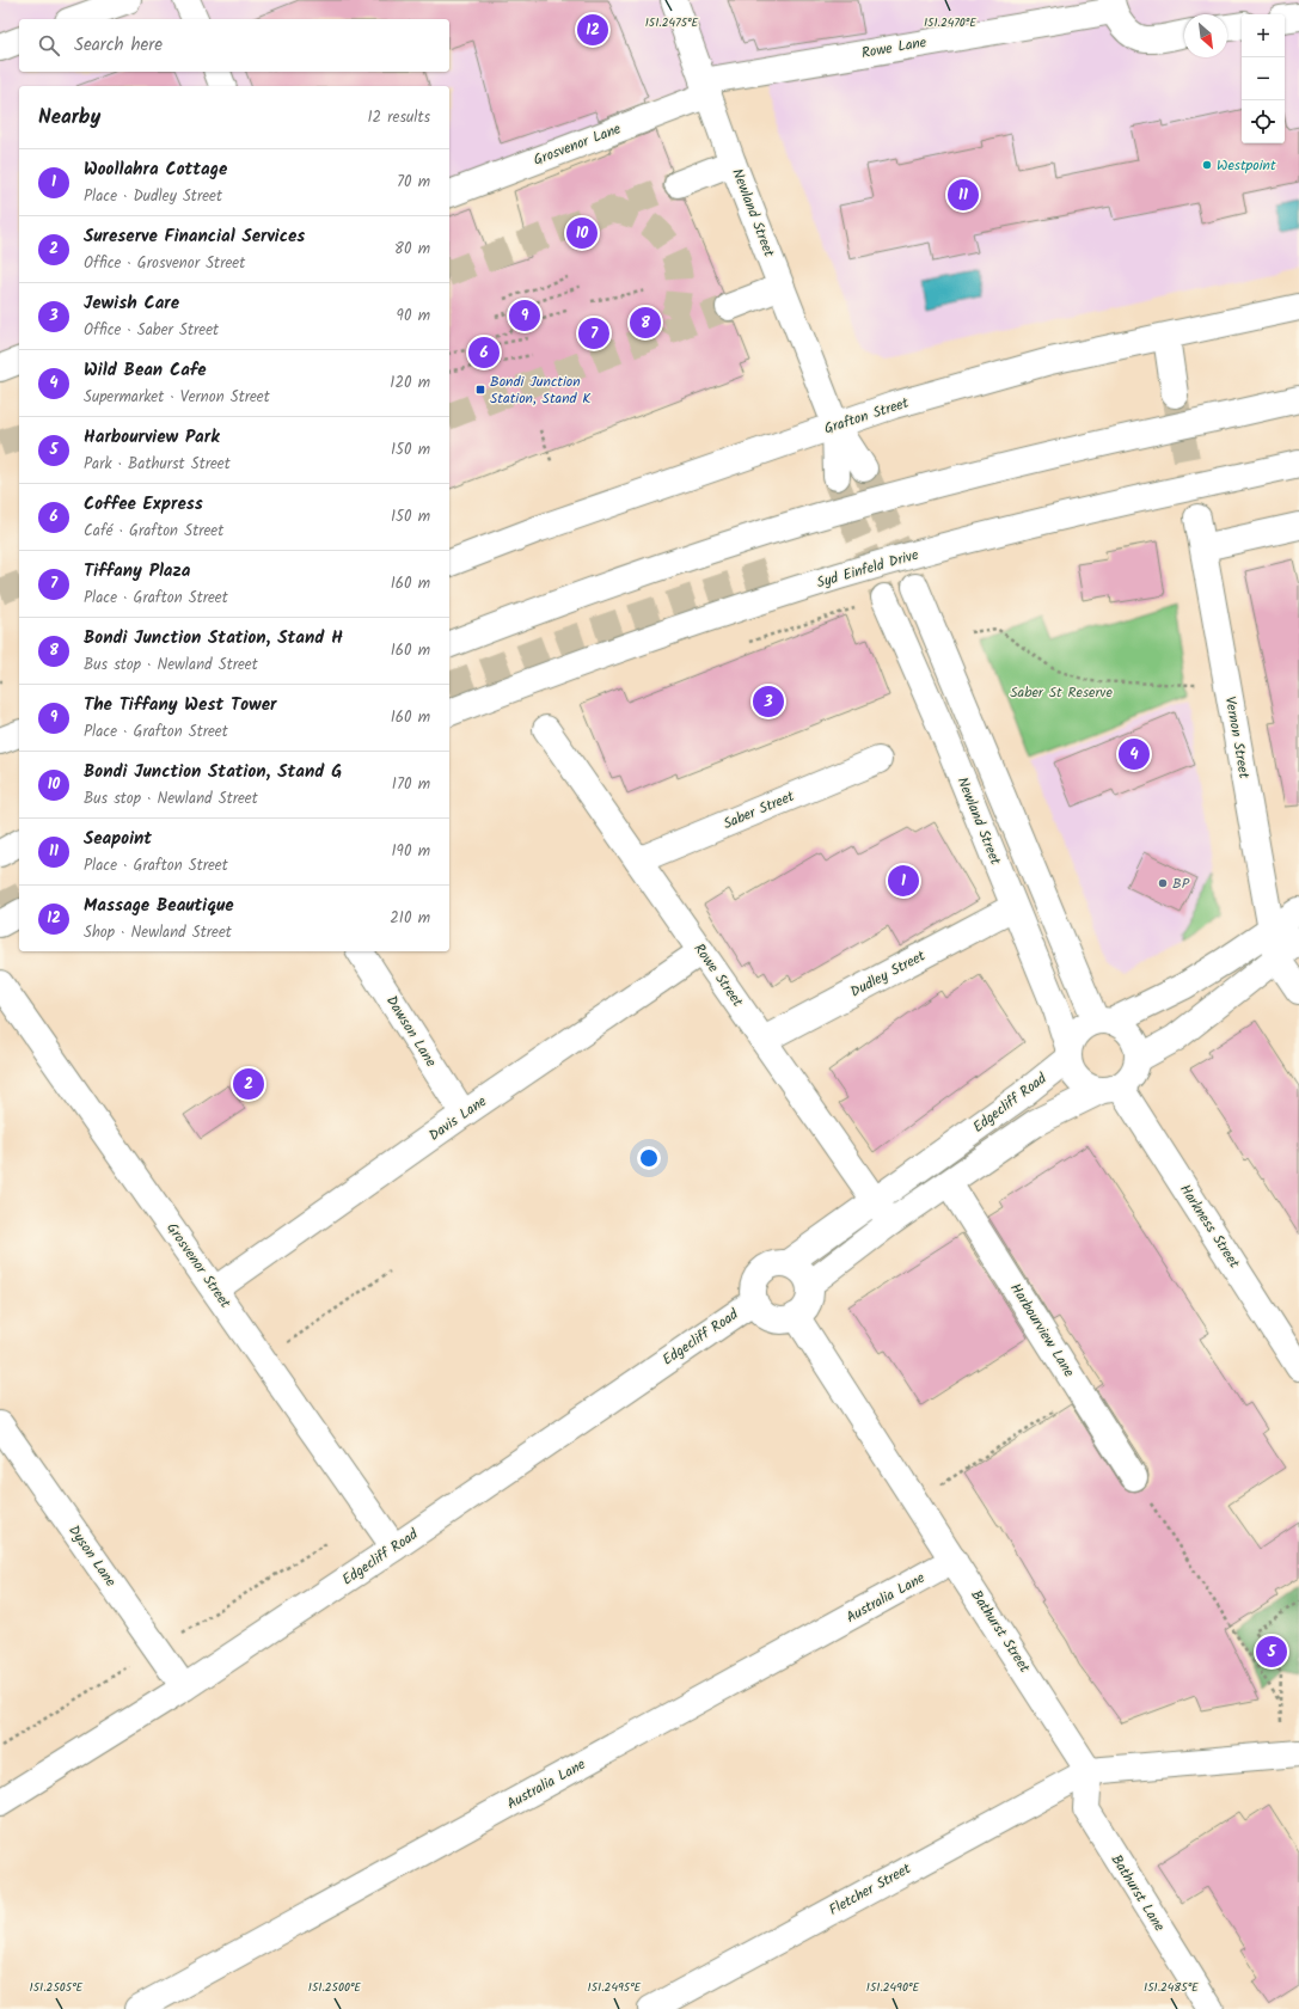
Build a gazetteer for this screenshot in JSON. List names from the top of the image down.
{
  "streets": {
    "street": [
      "Rowe Lane",
      "Grosvenor Lane",
      "Newland Street",
      "Grafton Street",
      "Syd Einfeld Drive",
      "Vernon Street",
      "Saber Street",
      "Dudley Street",
      "Rowe Street",
      "Dawson Lane",
      "Edgecliff Road",
      "Davis Lane",
      "Harkness Street",
      "Grosvenor Street",
      "Harbourview Lane",
      "Dyson Lane",
      "Australia Lane",
      "Bathurst Street",
      "Fletcher Street",
      "Bathurst Lane"
    ]
  },
  "crossings": [
    ["Rowe Lane", "Grosvenor Lane"],
    ["Rowe Lane", "Newland Street"],
    ["Grosvenor Lane", "Newland Street"],
    ["Newland Street", "Grafton Street"],
    ["Newland Street", "Dudley Street"],
    ["Newland Street", "Edgecliff Road"],
    ["Newland Street", "Harkness Street"],
    ["Saber Street", "Rowe Street"],
    ["Dudley Street", "Rowe Street"],
    ["Rowe Street", "Edgecliff Road"],
    ["Rowe Street", "Davis Lane"],
    ["Dawson Lane", "Davis Lane"],
    ["Edgecliff Road", "Harkness Street"],
    ["Edgecliff Road", "Grosvenor Street"],
    ["Edgecliff Road", "Harbourview Lane"],
    ["Edgecliff Road", "Dyson Lane"],
    ["Edgecliff Road", "Bathurst Street"],
    ["Davis Lane", "Grosvenor Street"],
    ["Australia Lane", "Bathurst Street"],
    ["Bathurst Street", "Fletcher Street"],
    ["Bathurst Street", "Bathurst Lane"],
    ["Fletcher Street", "Bathurst Lane"]
  ],
  "parks": ["Saber St Reserve"],
  "places": {
    "other": ["Westpoint", "BP"],
    "transit": ["Bondi Junction Station, Stand K"]
  },
  "north": "bottom right",
  "page": {
    "pins": [
      "12",
      "11",
      "10",
      "9",
      "8",
      "7",
      "6",
      "3",
      "4",
      "1",
      "2",
      "5"
    ],
    "map_buttons": ["+", "−"],
    "search": "Search here",
    "heading": ["Nearby", "12 results"],
    "list": [
      {
        "mark": "1",
        "name": "Woollahra Cottage",
        "note": "Place · Dudley Street",
        "value": "70 m"
      },
      {
        "mark": "2",
        "name": "Sureserve Financial Services",
        "note": "Office · Grosvenor Street",
        "value": "80 m"
      },
      {
        "mark": "3",
        "name": "Jewish Care",
        "note": "Office · Saber Street",
        "value": "90 m"
      },
      {
        "mark": "4",
        "name": "Wild Bean Cafe",
        "note": "Supermarket · Vernon Street",
        "value": "120 m"
      },
      {
        "mark": "5",
        "name": "Harbourview Park",
        "note": "Park · Bathurst Street",
        "value": "150 m"
      },
      {
        "mark": "6",
        "name": "Coffee Express",
        "note": "Café · Grafton Street",
        "value": "150 m"
      },
      {
        "mark": "7",
        "name": "Tiffany Plaza",
        "note": "Place · Grafton Street",
        "value": "160 m"
      },
      {
        "mark": "8",
        "name": "Bondi Junction Station, Stand H",
        "note": "Bus stop · Newland Street",
        "value": "160 m"
      },
      {
        "mark": "9",
        "name": "The Tiffany West Tower",
        "note": "Place · Grafton Street",
        "value": "160 m"
      },
      {
        "mark": "10",
        "name": "Bondi Junction Station, Stand G",
        "note": "Bus stop · Newland Street",
        "value": "170 m"
      },
      {
        "mark": "11",
        "name": "Seapoint",
        "note": "Place · Grafton Street",
        "value": "190 m"
      },
      {
        "mark": "12",
        "name": "Massage Beautique",
        "note": "Shop · Newland Street",
        "value": "210 m"
      }
    ]
  },
  "coordinates": [
    "151.2475°E",
    "151.2470°E",
    "151.2505°E",
    "151.2500°E",
    "151.2495°E",
    "151.2490°E",
    "151.2485°E"
  ]
}
